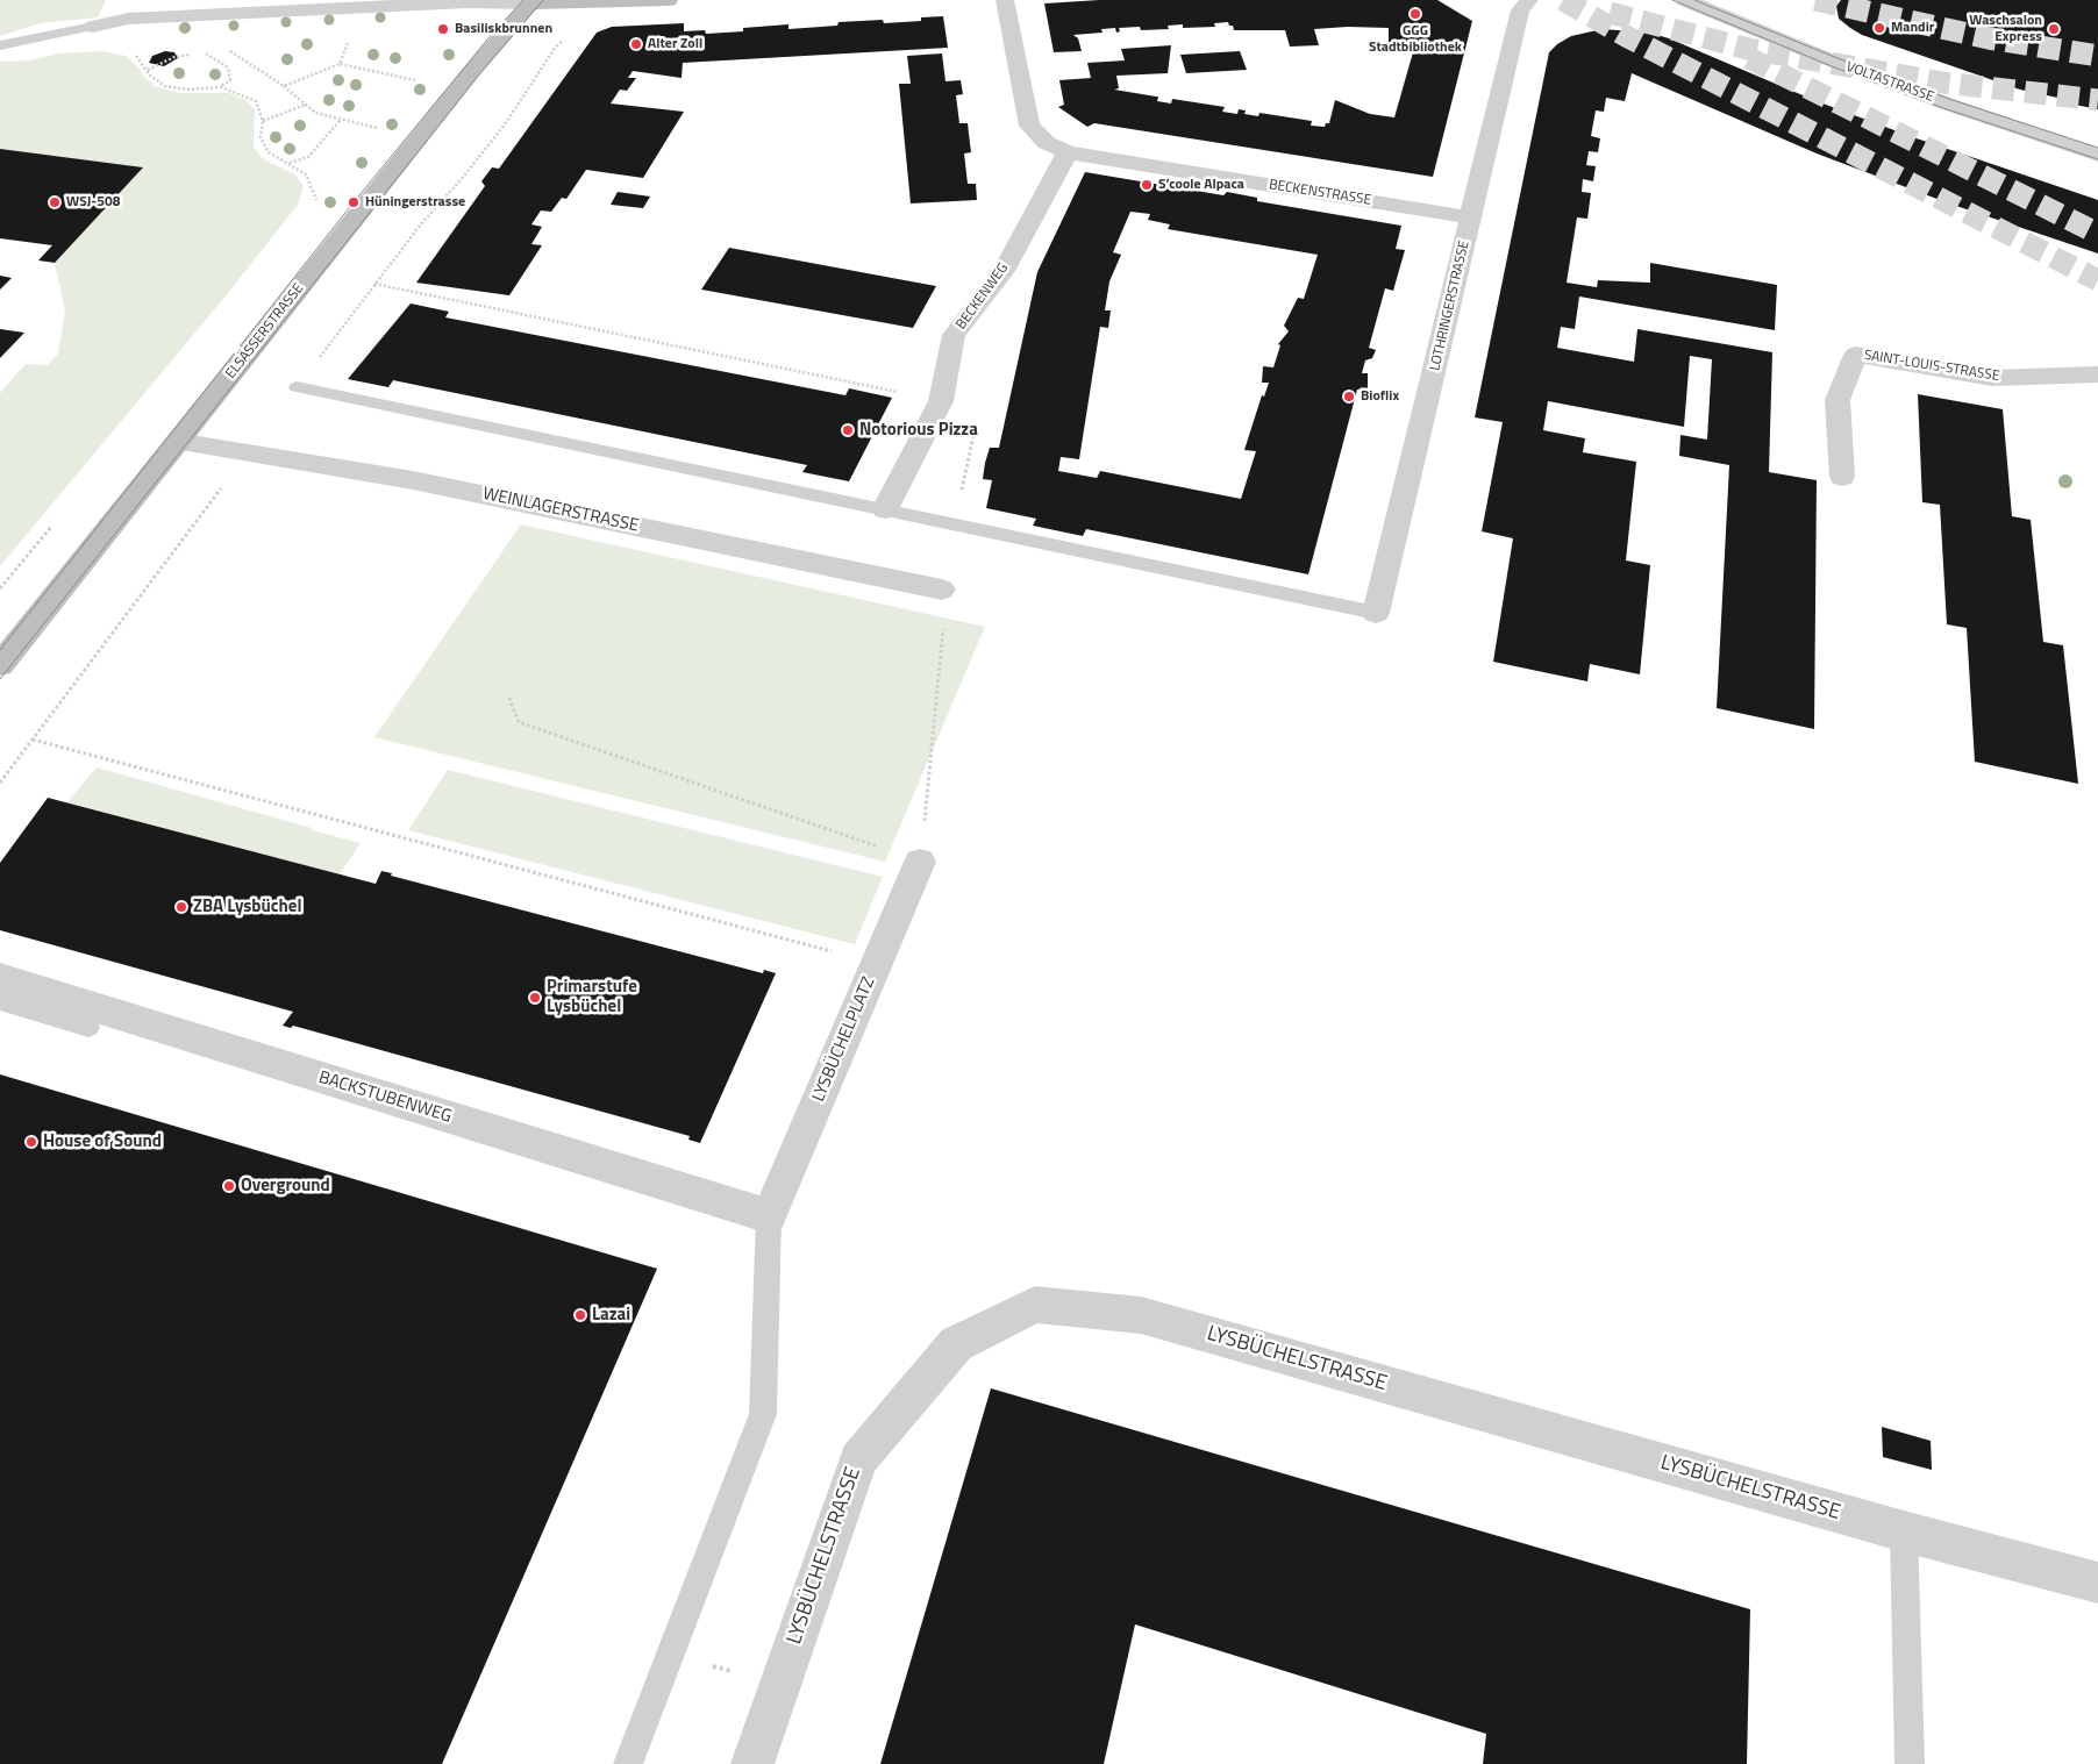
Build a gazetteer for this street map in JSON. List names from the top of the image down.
{
  "streets": {
    "main road": ["ELSÄSSERSTRASSE"],
    "street": [
      "VOLTASTRASSE",
      "BECKENSTRASSE",
      "BECKENWEG",
      "LOTHRINGERSTRASSE",
      "SAINT-LOUIS-STRASSE",
      "WEINLAGERSTRASSE",
      "LYSBÜCHELPLATZ",
      "BACKSTUBENWEG",
      "LYSBÜCHELSTRASSE"
    ]
  },
  "crossings": [
    ["BECKENSTRASSE", "BECKENWEG"],
    ["BECKENSTRASSE", "LOTHRINGERSTRASSE"],
    ["ELSÄSSERSTRASSE", "WEINLAGERSTRASSE"],
    ["LYSBÜCHELPLATZ", "BACKSTUBENWEG"]
  ],
  "places": [
    "GGG Stadtbibliothek",
    "Mandir",
    "Basiliskbrunnen",
    "Waschsalon Express",
    "Alter Zoll",
    "S’coole Alpaca",
    "WSJ-508",
    "Hüningerstrasse",
    "Bioflix",
    "Notorious Pizza",
    "ZBA Lysbüchel",
    "Primarstufe Lysbüchel",
    "House of Sound",
    "Overground",
    "Lazai"
  ]
}
